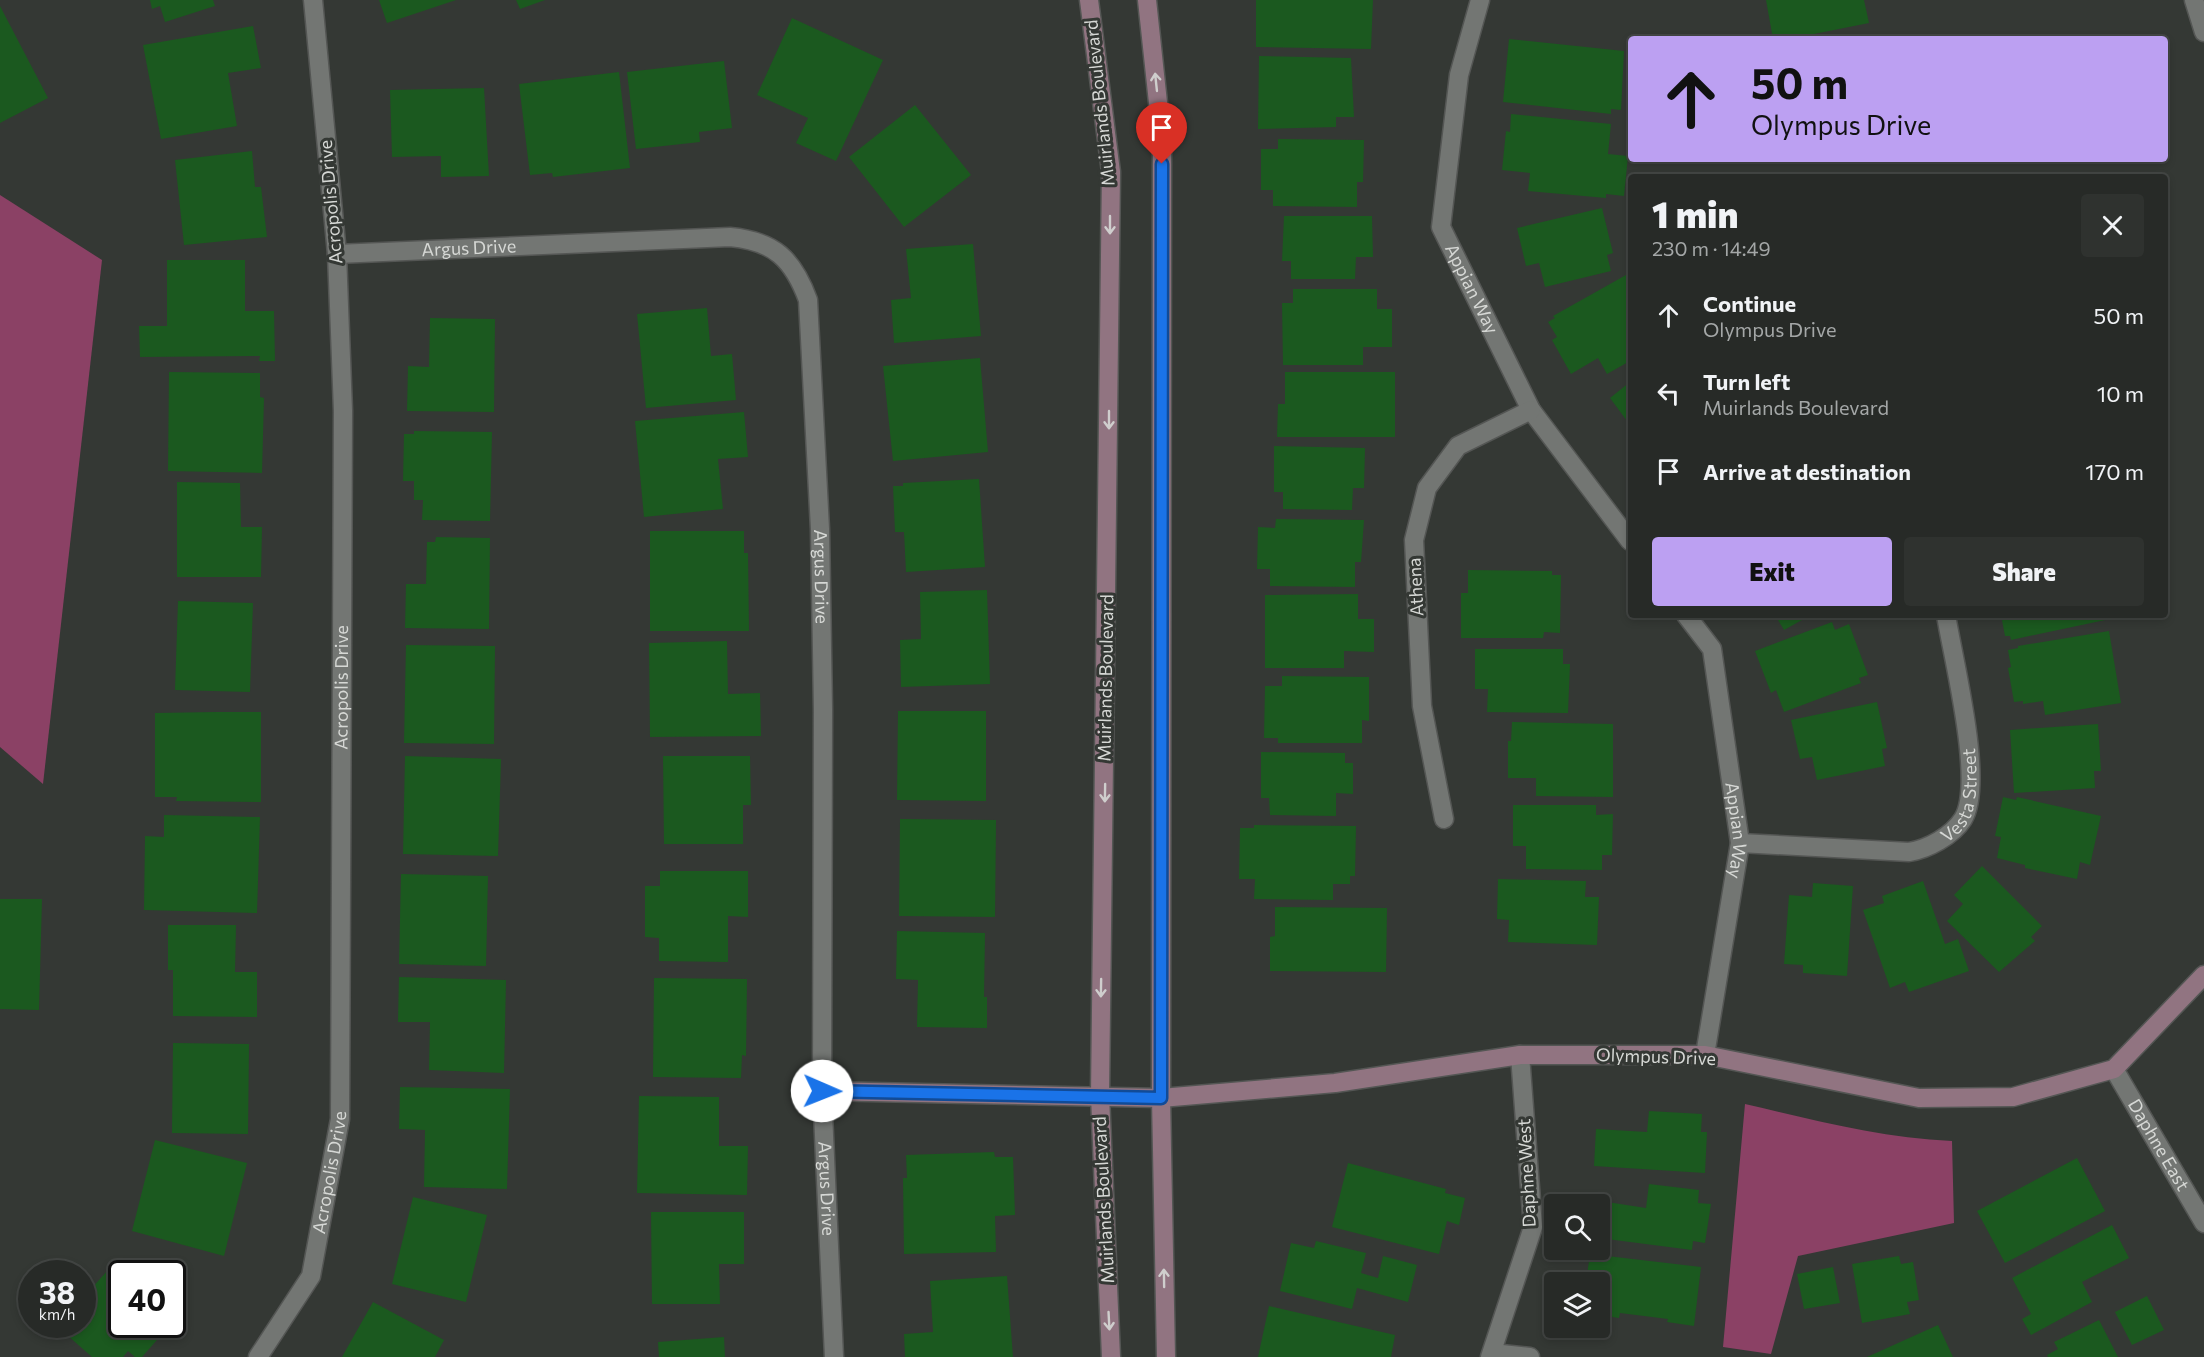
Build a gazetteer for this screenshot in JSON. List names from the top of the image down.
{
  "streets": {
    "main road": ["Muirlands Boulevard", "Olympus Drive"],
    "street": [
      "Acropolis Drive",
      "Argus Drive",
      "Appian Way",
      "Athena",
      "Vesta Street",
      "Daphne East",
      "Daphne West"
    ]
  },
  "crossings": [
    ["Muirlands Boulevard", "Olympus Drive"],
    ["Acropolis Drive", "Argus Drive"],
    ["Argus Drive", "Olympus Drive"],
    ["Appian Way", "Athena"],
    ["Appian Way", "Vesta Street"],
    ["Appian Way", "Olympus Drive"],
    ["Olympus Drive", "Daphne East"],
    ["Olympus Drive", "Daphne West"]
  ],
  "page": {
    "turn": ["50 m", "Olympus Drive"],
    "heading": ["1 min", "230 m · 14:49"],
    "list": [
      {
        "name": "Continue",
        "note": "Olympus Drive",
        "value": "50 m"
      },
      {
        "name": "Turn left",
        "note": "Muirlands Boulevard",
        "value": "10 m"
      },
      {
        "name": "Arrive at destination",
        "value": "170 m"
      }
    ],
    "buttons": ["Exit", "Share"],
    "speed": "38 km/h",
    "limit": "40"
  }
}
